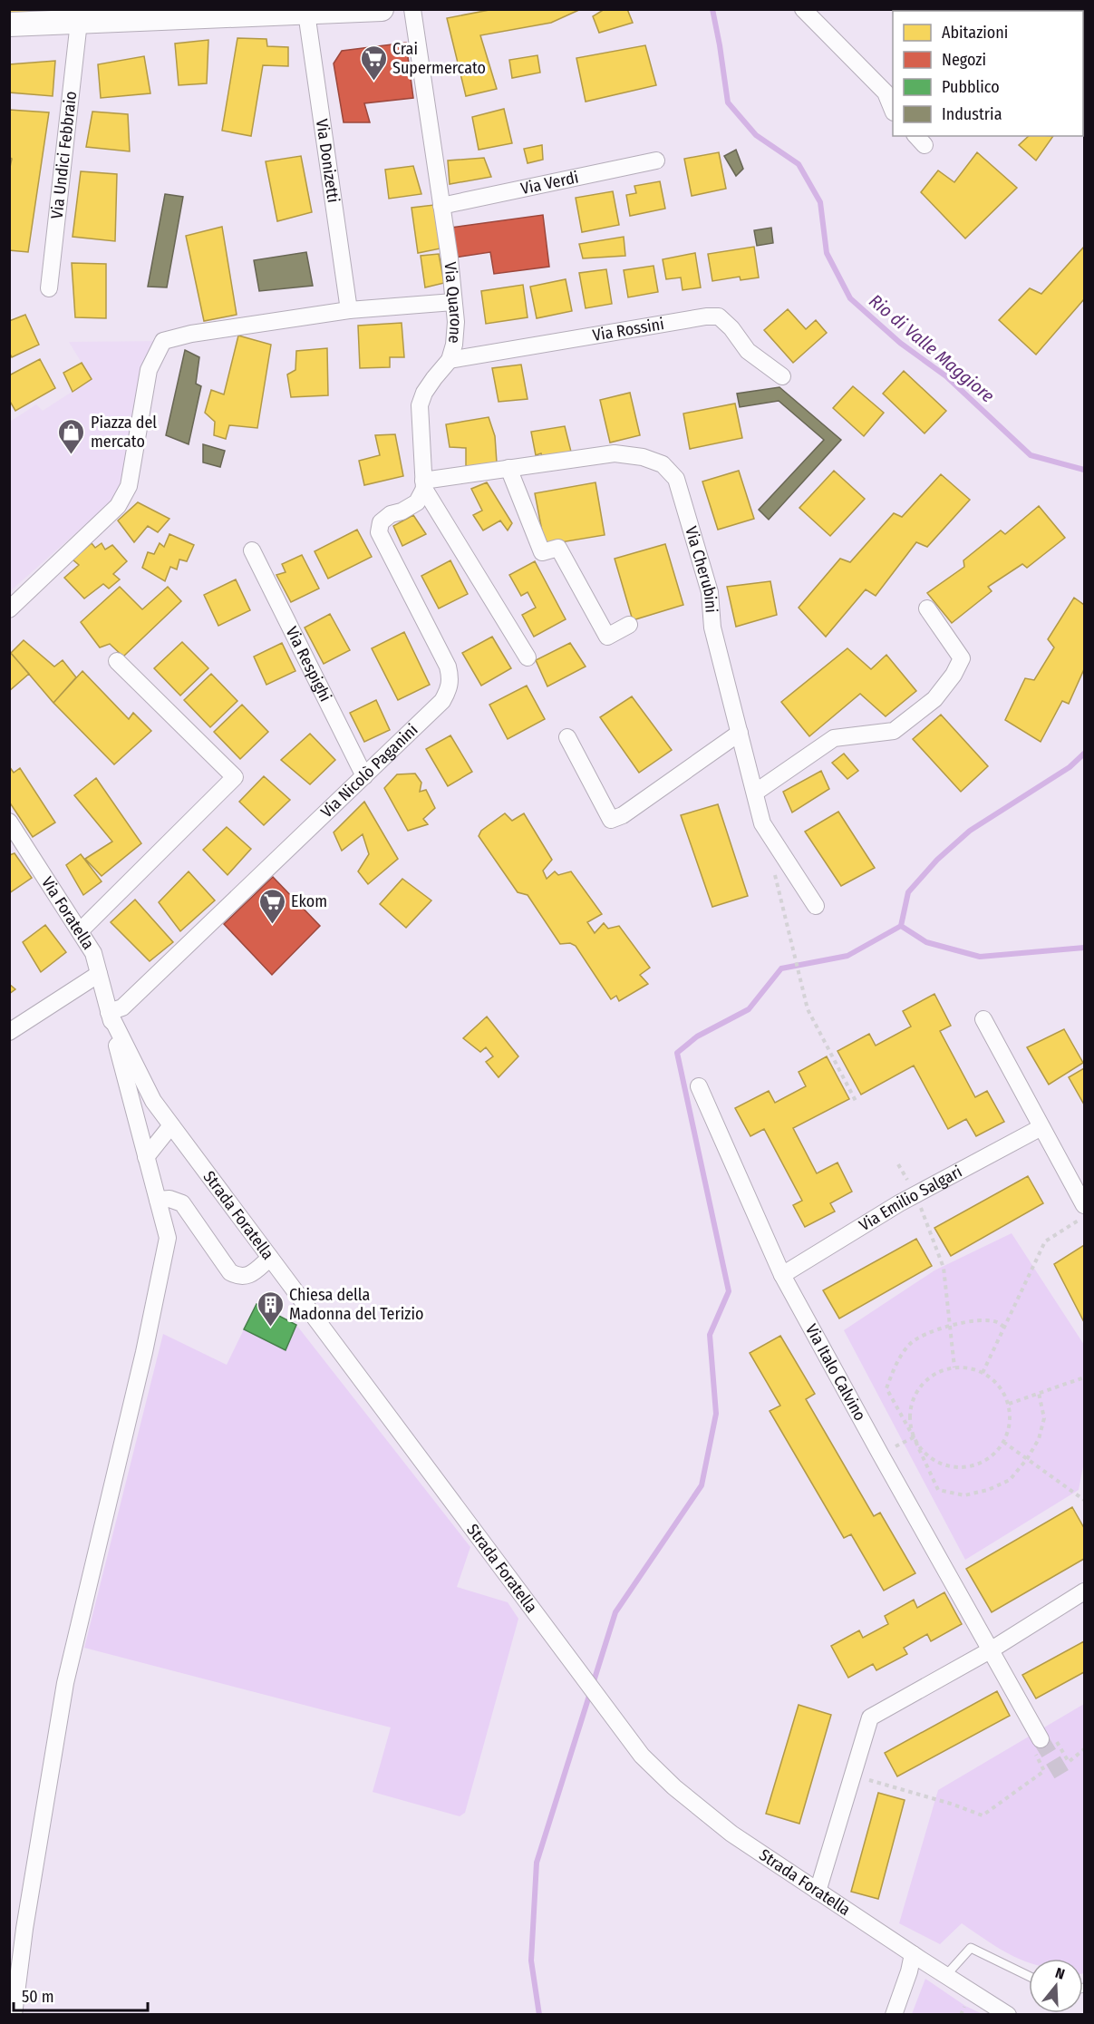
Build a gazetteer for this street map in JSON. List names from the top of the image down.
{
  "streets": {
    "street": [
      "Via Undici Febbraio",
      "Via Donizetti",
      "Via Verdi",
      "Via Quarone",
      "Via Rossini",
      "Via Cherubini",
      "Via Respighi",
      "Via Nicolò Paganini",
      "Via Foratella",
      "Via Emilio Salgari",
      "Strada Foratella",
      "Via Italo Calvino"
    ]
  },
  "crossings": [
    ["Via Verdi", "Via Quarone"],
    ["Via Quarone", "Via Rossini"],
    ["Via Quarone", "Via Cherubini"],
    ["Via Quarone", "Via Nicolò Paganini"],
    ["Via Cherubini", "Via Nicolò Paganini"],
    ["Via Respighi", "Via Nicolò Paganini"],
    ["Via Nicolò Paganini", "Via Foratella"],
    ["Via Nicolò Paganini", "Strada Foratella"],
    ["Via Foratella", "Strada Foratella"],
    ["Via Emilio Salgari", "Via Italo Calvino"]
  ],
  "water": ["Rio di Valle Maggiore"],
  "places": {
    "supermarket": ["Crai Supermercato", "Ekom"],
    "shop": ["Piazza del mercato"],
    "building": ["Chiesa della Madonna del Terizio"]
  },
  "legend": [
    "Abitazioni",
    "Negozi",
    "Pubblico",
    "Industria"
  ],
  "scale_bar": "50 m",
  "north": "top"
}
